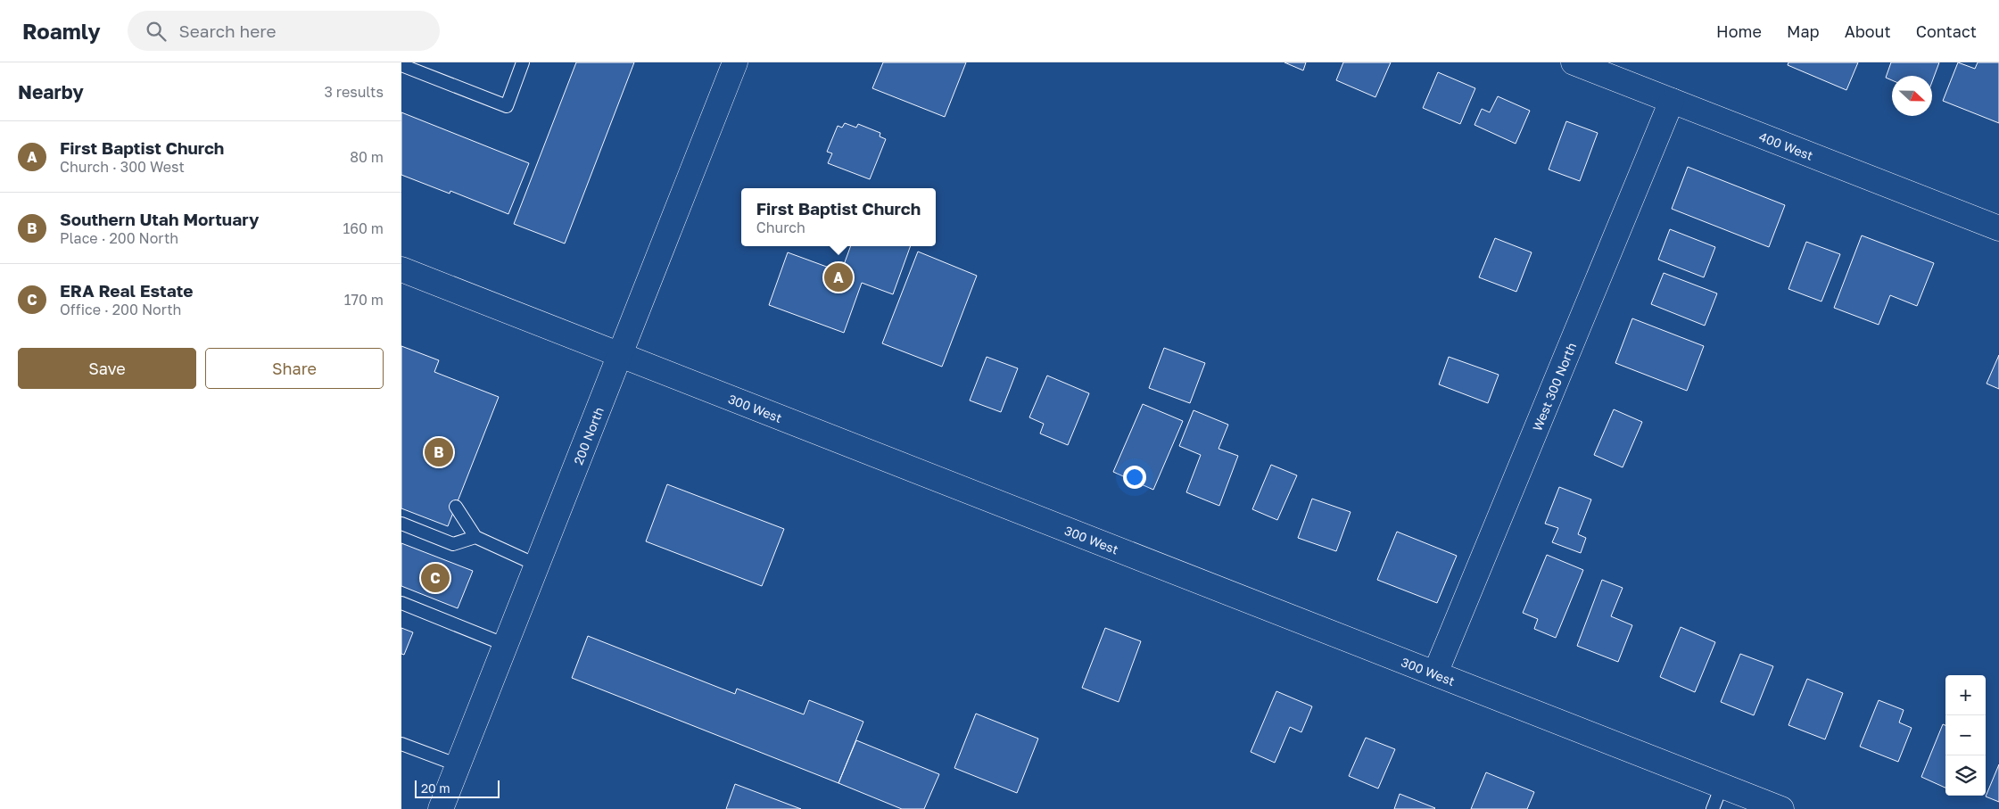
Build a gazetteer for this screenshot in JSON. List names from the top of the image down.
{
  "streets": {
    "street": [
      "400 West",
      "West 300 North",
      "300 West",
      "200 North"
    ]
  },
  "crossings": [
    ["400 West", "West 300 North"],
    ["West 300 North", "300 West"],
    ["300 West", "200 North"]
  ],
  "scale_bar": "20 m",
  "north": "right",
  "page": {
    "header": "Roamly",
    "search": "Search here",
    "nav": [
      "Home",
      "Map",
      "About",
      "Contact"
    ],
    "heading": ["Nearby", "3 results"],
    "list": [
      {
        "mark": "A",
        "name": "First Baptist Church",
        "note": "Church · 300 West",
        "value": "80 m"
      },
      {
        "mark": "B",
        "name": "Southern Utah Mortuary",
        "note": "Place · 200 North",
        "value": "160 m"
      },
      {
        "mark": "C",
        "name": "ERA Real Estate",
        "note": "Office · 200 North",
        "value": "170 m"
      }
    ],
    "popup": ["First Baptist Church", "Church"],
    "pins": ["A", "B", "C"],
    "buttons": ["Save", "Share"],
    "map_buttons": ["+", "−"],
    "scale": "20 m"
  }
}
